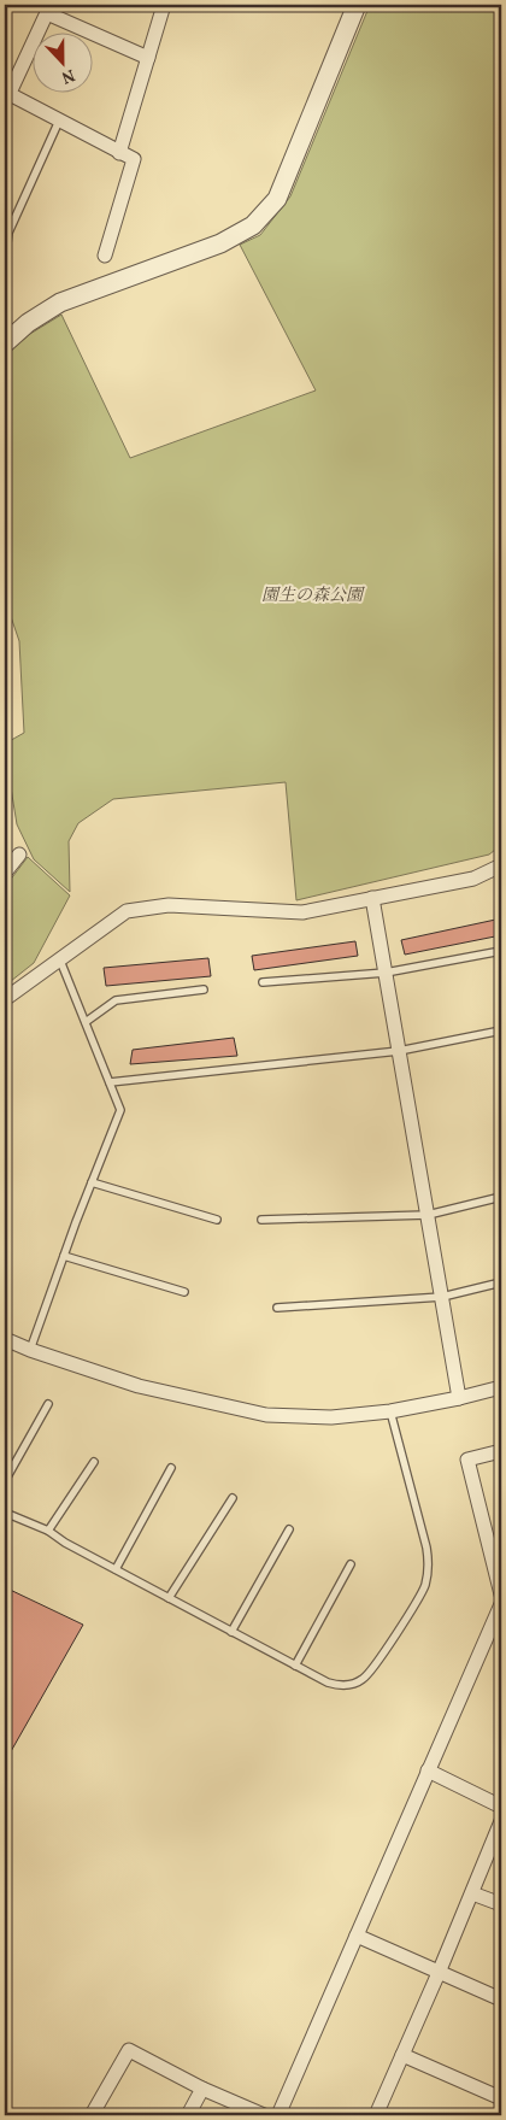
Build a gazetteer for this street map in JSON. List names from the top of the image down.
{
  "parks": ["園生の森公園"],
  "north": "bottom"
}
